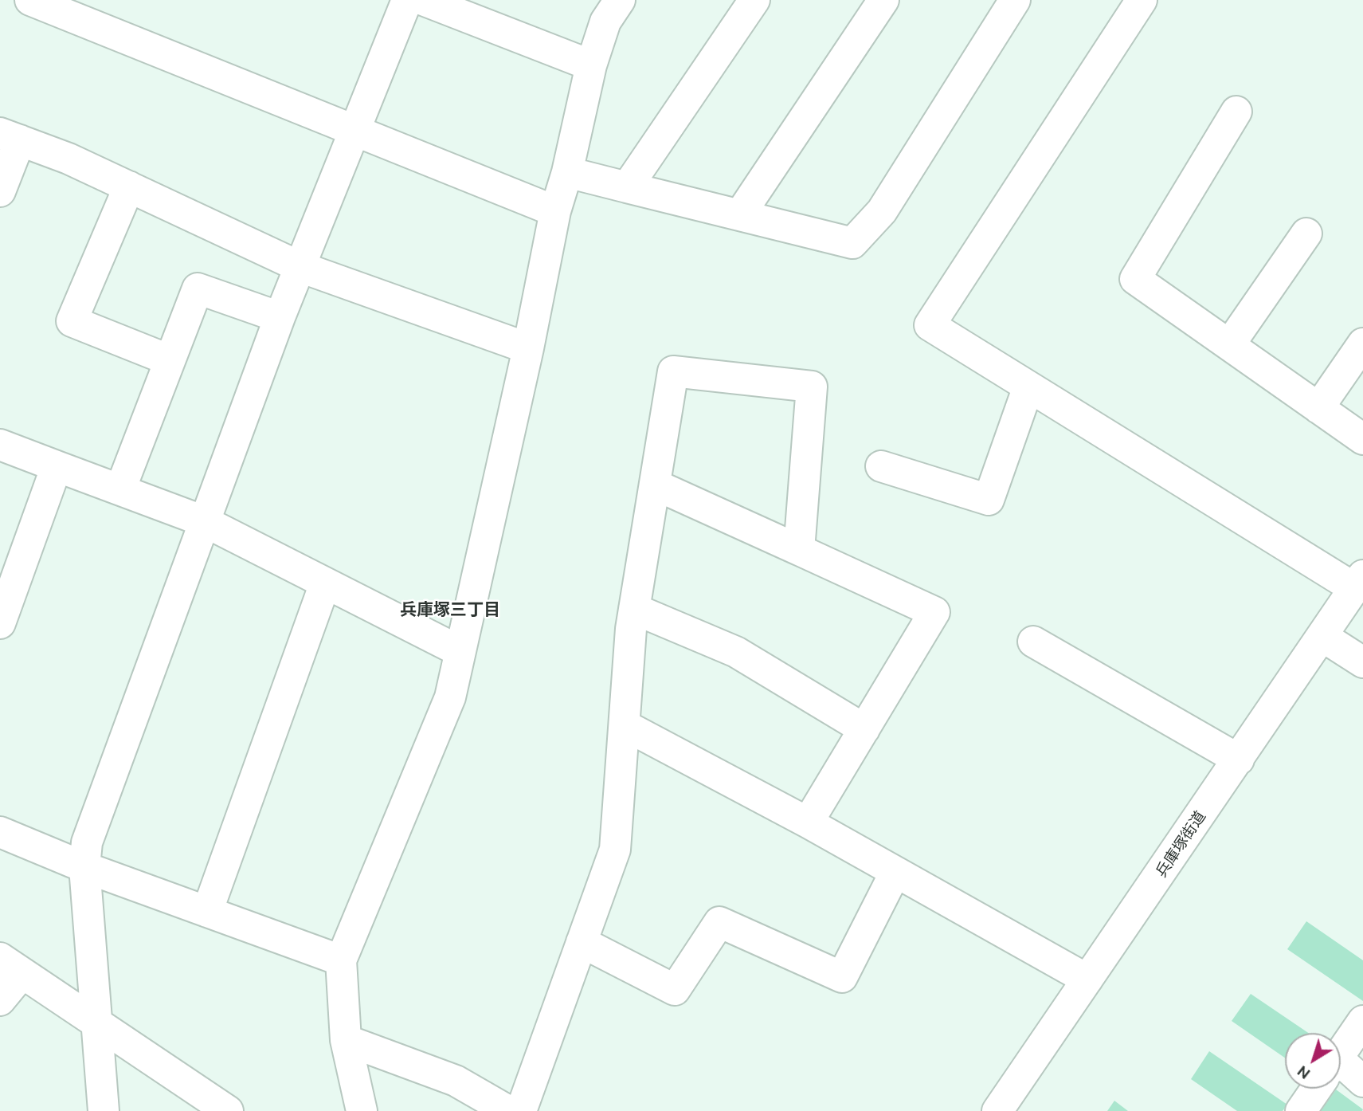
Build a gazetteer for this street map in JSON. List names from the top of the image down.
{
  "streets": {
    "street": ["兵庫塚街道"]
  },
  "districts": ["兵庫塚三丁目"],
  "north": "bottom left"
}
